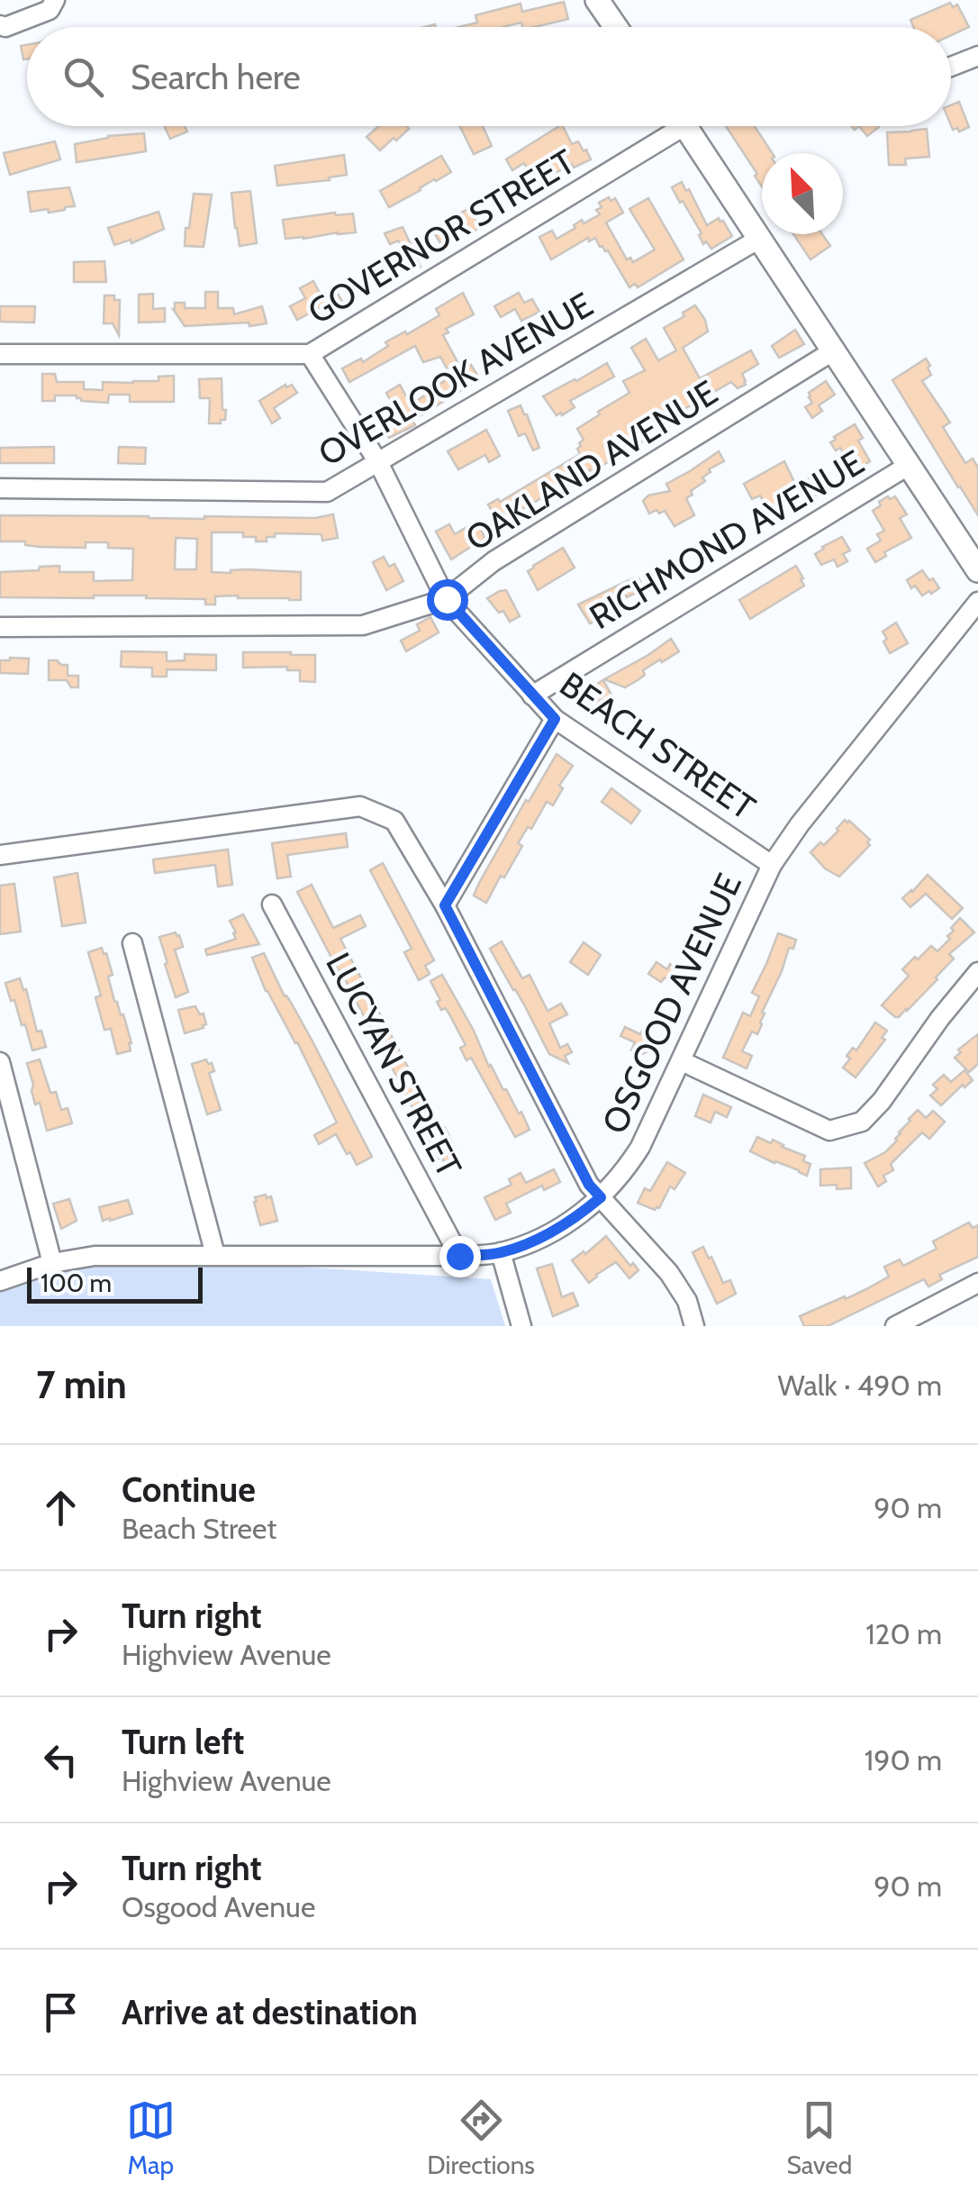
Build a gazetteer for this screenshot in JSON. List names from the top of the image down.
{
  "streets": {
    "street": [
      "GOVERNOR STREET",
      "OVERLOOK AVENUE",
      "OAKLAND AVENUE",
      "RICHMOND AVENUE",
      "BEACH STREET",
      "OSGOOD AVENUE",
      "LUCYAN STREET"
    ]
  },
  "crossings": [
    ["GOVERNOR STREET", "BEACH STREET"],
    ["OVERLOOK AVENUE", "BEACH STREET"],
    ["OAKLAND AVENUE", "BEACH STREET"],
    ["RICHMOND AVENUE", "BEACH STREET"],
    ["BEACH STREET", "OSGOOD AVENUE"],
    ["OSGOOD AVENUE", "LUCYAN STREET"]
  ],
  "scale_bar": "100 m",
  "north": "top left",
  "page": {
    "search": "Search here",
    "scale": "100 m",
    "heading": ["7 min", "Walk · 490 m"],
    "list": [
      ["Continue", "Beach Street", "90 m"],
      ["Turn right", "Highview Avenue", "120 m"],
      ["Turn left", "Highview Avenue", "190 m"],
      ["Turn right", "Osgood Avenue", "90 m"],
      "Arrive at destination"
    ],
    "nav": ["Map", "Directions", "Saved"]
  }
}
